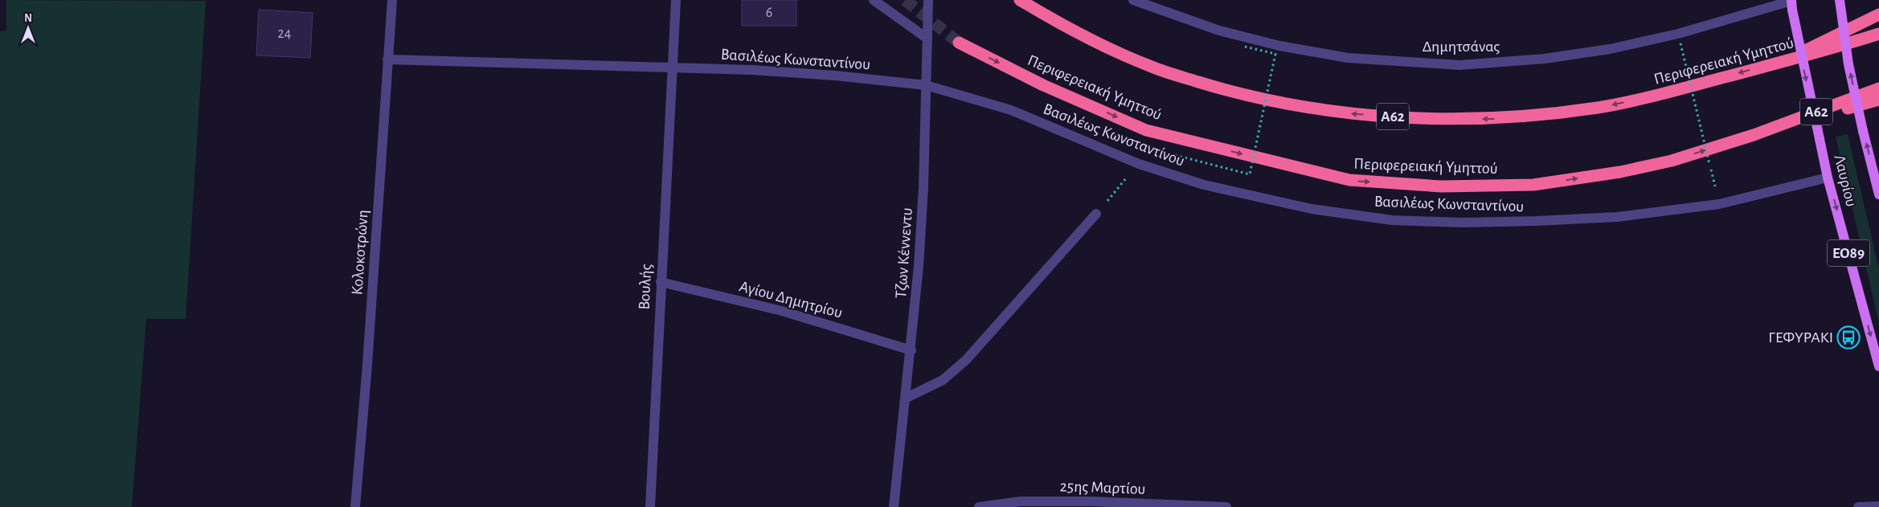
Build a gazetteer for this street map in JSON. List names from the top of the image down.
{
  "streets": {
    "highway": ["Περιφερειακή Υμηττού", "Α62"],
    "main road": ["Λαυρίου", "ΕΟ89"],
    "street": [
      "Δημητσάνας",
      "Βασιλέως Κωνσταντίνου",
      "Κολοκοτρώνη",
      "Τζων Κέννεντυ",
      "Βουλής",
      "Αγίου Δημητρίου",
      "25ης Μαρτίου"
    ]
  },
  "crossings": [
    ["Δημητσάνας", "Λαυρίου"],
    ["Βασιλέως Κωνσταντίνου", "Λαυρίου"],
    ["Βασιλέως Κωνσταντίνου", "Κολοκοτρώνη"],
    ["Βασιλέως Κωνσταντίνου", "Τζων Κέννεντυ"],
    ["Βασιλέως Κωνσταντίνου", "Βουλής"],
    ["Τζων Κέννεντυ", "Αγίου Δημητρίου"],
    ["Βουλής", "Αγίου Δημητρίου"]
  ],
  "places": {
    "bus stop": ["ΓΕΦΥΡΑΚΙ"]
  },
  "house_numbers": ["6", "24"],
  "north": "top"
}
